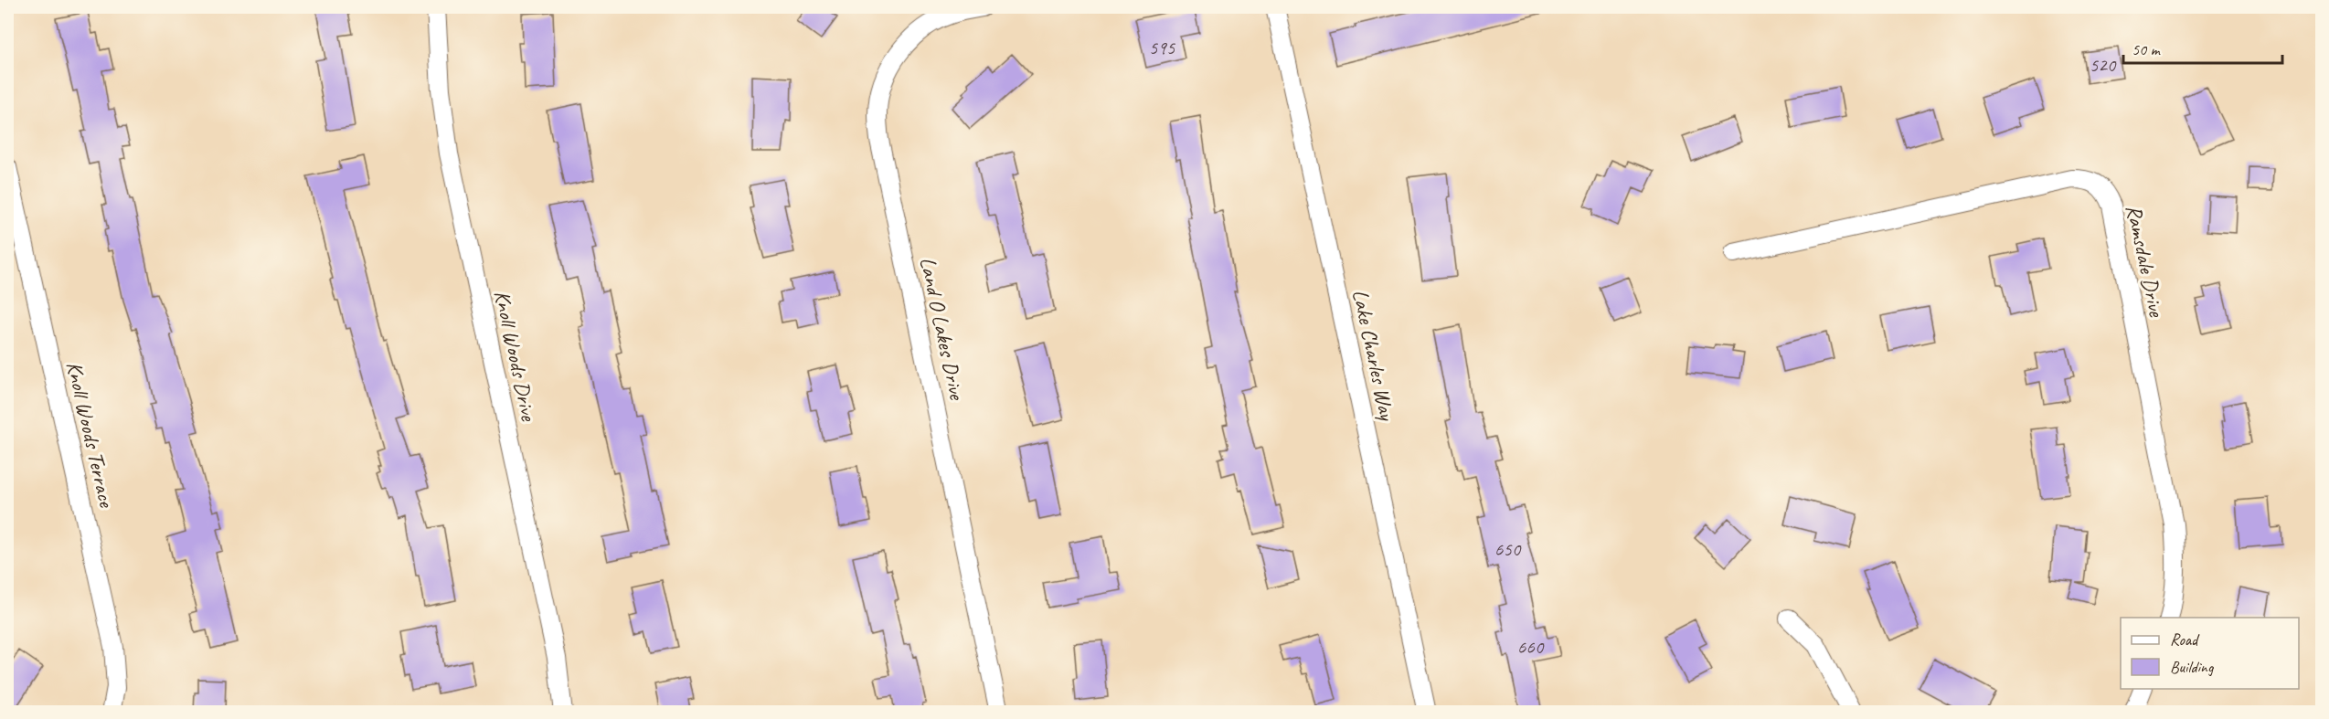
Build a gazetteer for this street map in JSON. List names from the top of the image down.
{
  "streets": {
    "street": [
      "Ramsdale Drive",
      "Land O Lakes Drive",
      "Lake Charles Way",
      "Knoll Woods Drive",
      "Knoll Woods Terrace"
    ]
  },
  "house_numbers": [
    "595",
    "520",
    "650",
    "660"
  ],
  "legend": ["Road", "Building"],
  "scale_bar": "50 m"
}
